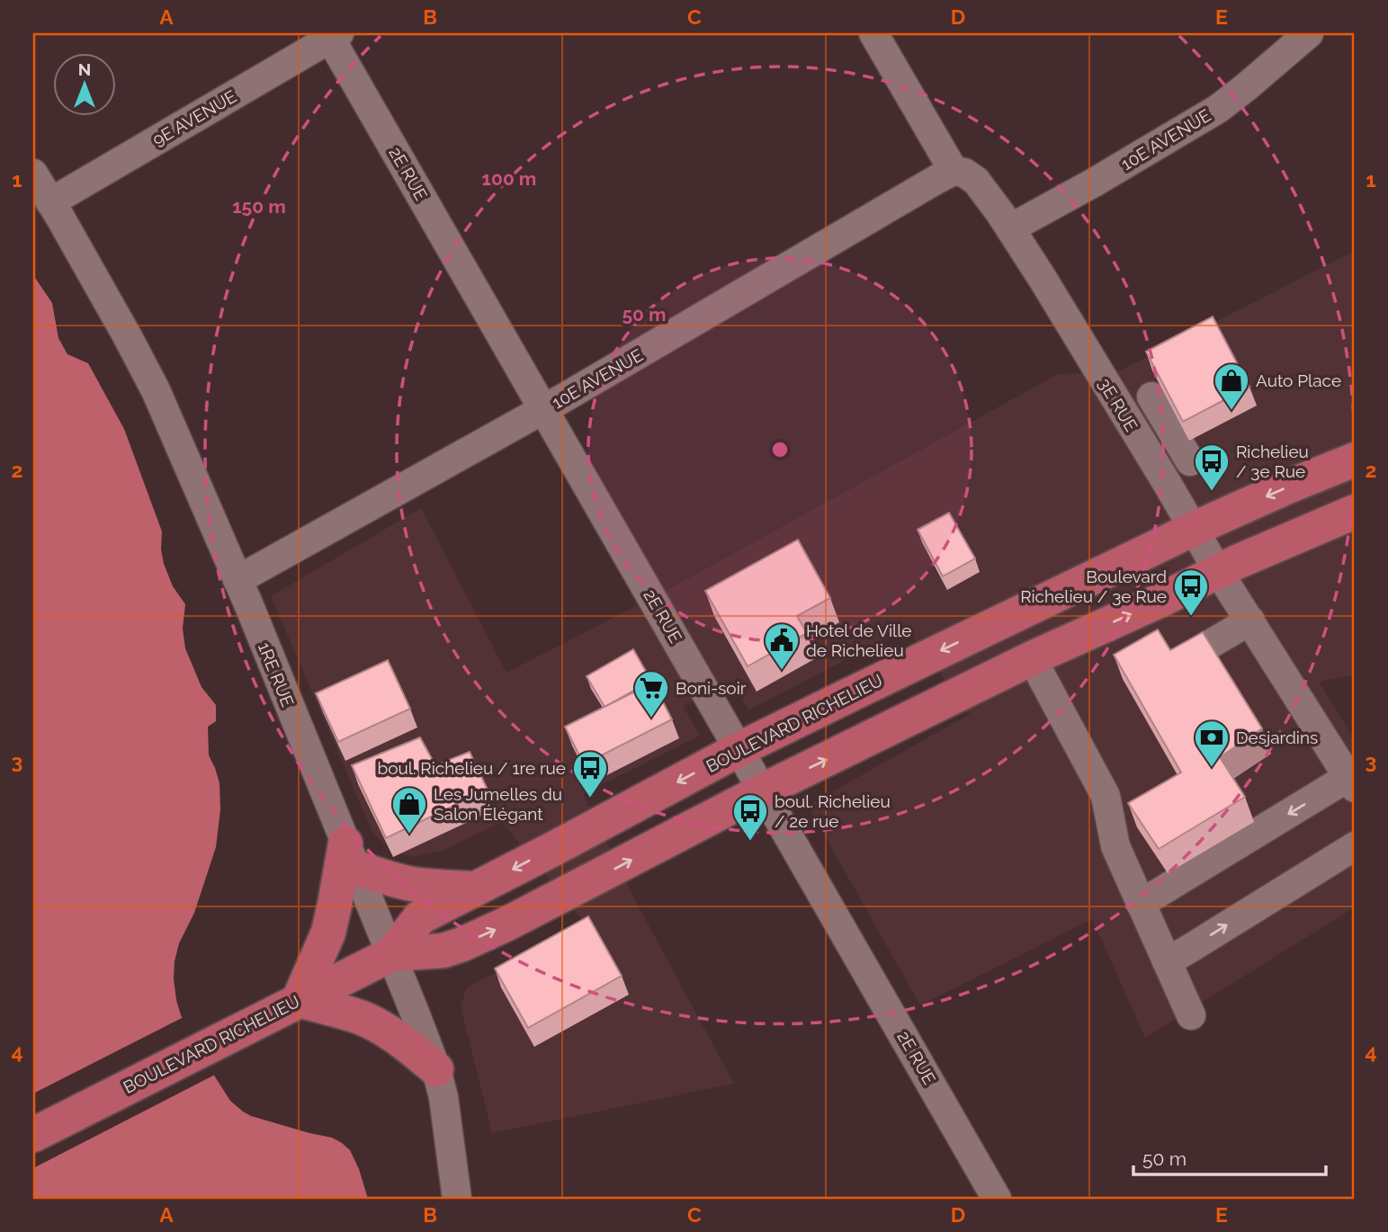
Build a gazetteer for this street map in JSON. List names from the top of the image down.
{
  "streets": {
    "main road": ["BOULEVARD RICHELIEU"],
    "street": [
      "9E AVENUE",
      "10E AVENUE",
      "2E RUE",
      "3E RUE",
      "1RE RUE"
    ]
  },
  "crossings": [
    ["9E AVENUE", "2E RUE"],
    ["9E AVENUE", "1RE RUE"],
    ["10E AVENUE", "2E RUE"],
    ["10E AVENUE", "3E RUE"],
    ["10E AVENUE", "1RE RUE"],
    ["2E RUE", "BOULEVARD RICHELIEU"],
    ["3E RUE", "BOULEVARD RICHELIEU"],
    ["1RE RUE", "BOULEVARD RICHELIEU"]
  ],
  "places": {
    "shop": ["Auto Place", "Les Jumelles du Salon Élégant"],
    "bus stop": [
      "Richelieu / 3e Rue",
      "Boulevard Richelieu / 3e Rue",
      "boul. Richelieu / 1re rue",
      "boul. Richelieu / 2e rue"
    ],
    "public building": ["Hotel de Ville de Richelieu"],
    "supermarket": ["Boni-soir"],
    "bank": ["Desjardins"]
  },
  "scale_bar": "50 m",
  "north": "top",
  "grid": {
    "columns": [
      "A",
      "B",
      "C",
      "D",
      "E"
    ],
    "rows": [
      "1",
      "2",
      "3",
      "4"
    ]
  },
  "rings": ["100 m", "150 m", "50 m"]
}
